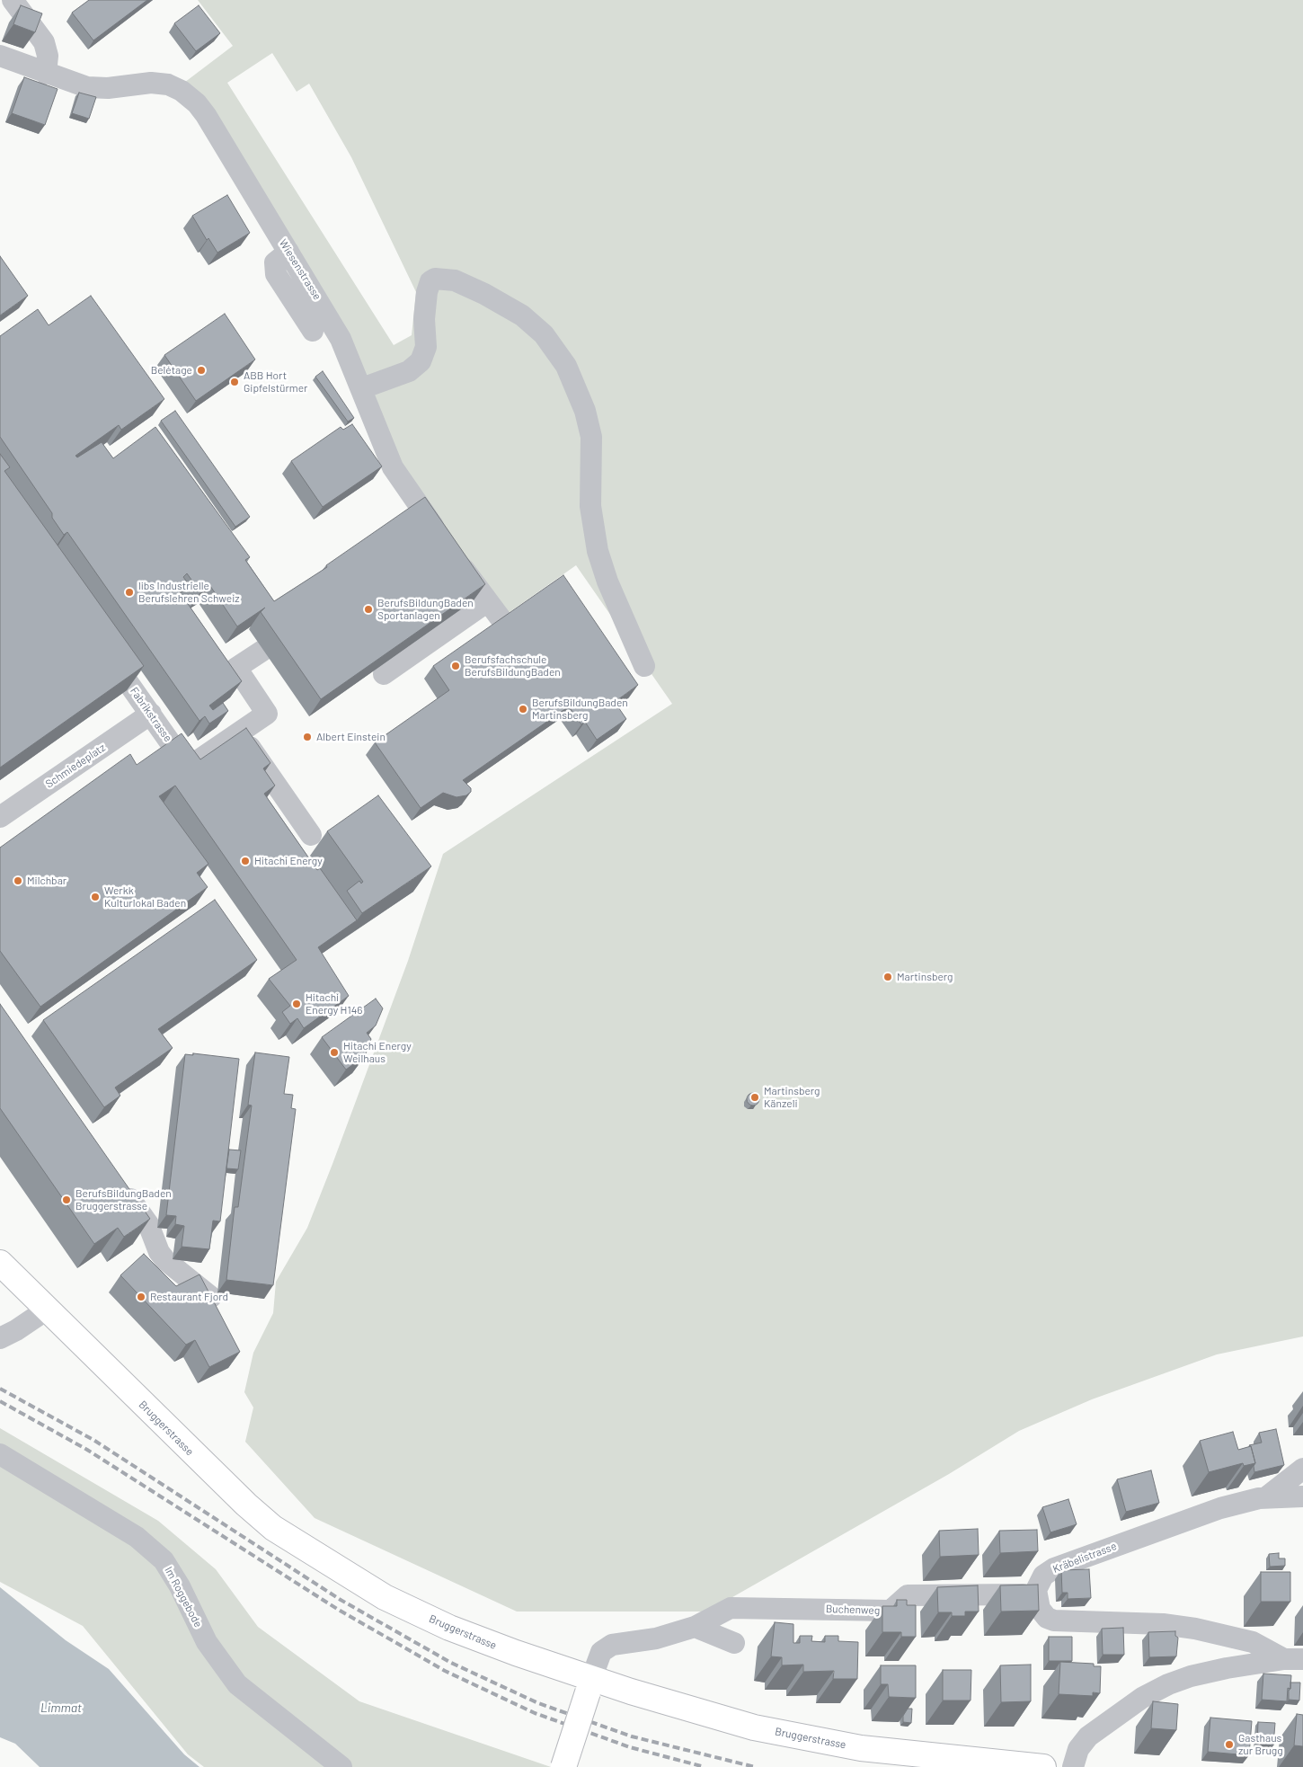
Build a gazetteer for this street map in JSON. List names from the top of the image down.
{
  "streets": {
    "main road": ["Bruggerstrasse"],
    "street": [
      "Wiesenstrasse",
      "Fabrikstrasse",
      "Schmiedeplatz",
      "Kräbelistrasse",
      "Im Roggebode",
      "Buchenweg"
    ]
  },
  "crossings": [
    ["Fabrikstrasse", "Schmiedeplatz"],
    ["Bruggerstrasse", "Buchenweg"],
    ["Kräbelistrasse", "Buchenweg"]
  ],
  "water": ["Limmat"],
  "places": [
    "Belétage",
    "ABB Hort Gipfelstürmer",
    "libs Industrielle Berufslehren Schweiz",
    "BerufsBildungBaden Sportanlagen",
    "Berufsfachschule BerufsBildungBaden",
    "BerufsBildungBaden Martinsberg",
    "Albert Einstein",
    "Hitachi Energy",
    "Milchbar",
    "Werkk Kulturlokal Baden",
    "Martinsberg",
    "Hitachi Energy H146",
    "Hitachi Energy Weilhaus",
    "Martinsberg Känzeli",
    "BerufsBildungBaden Bruggerstrasse",
    "Restaurant Fjord",
    "Gasthaus zur Brugg"
  ]
}
